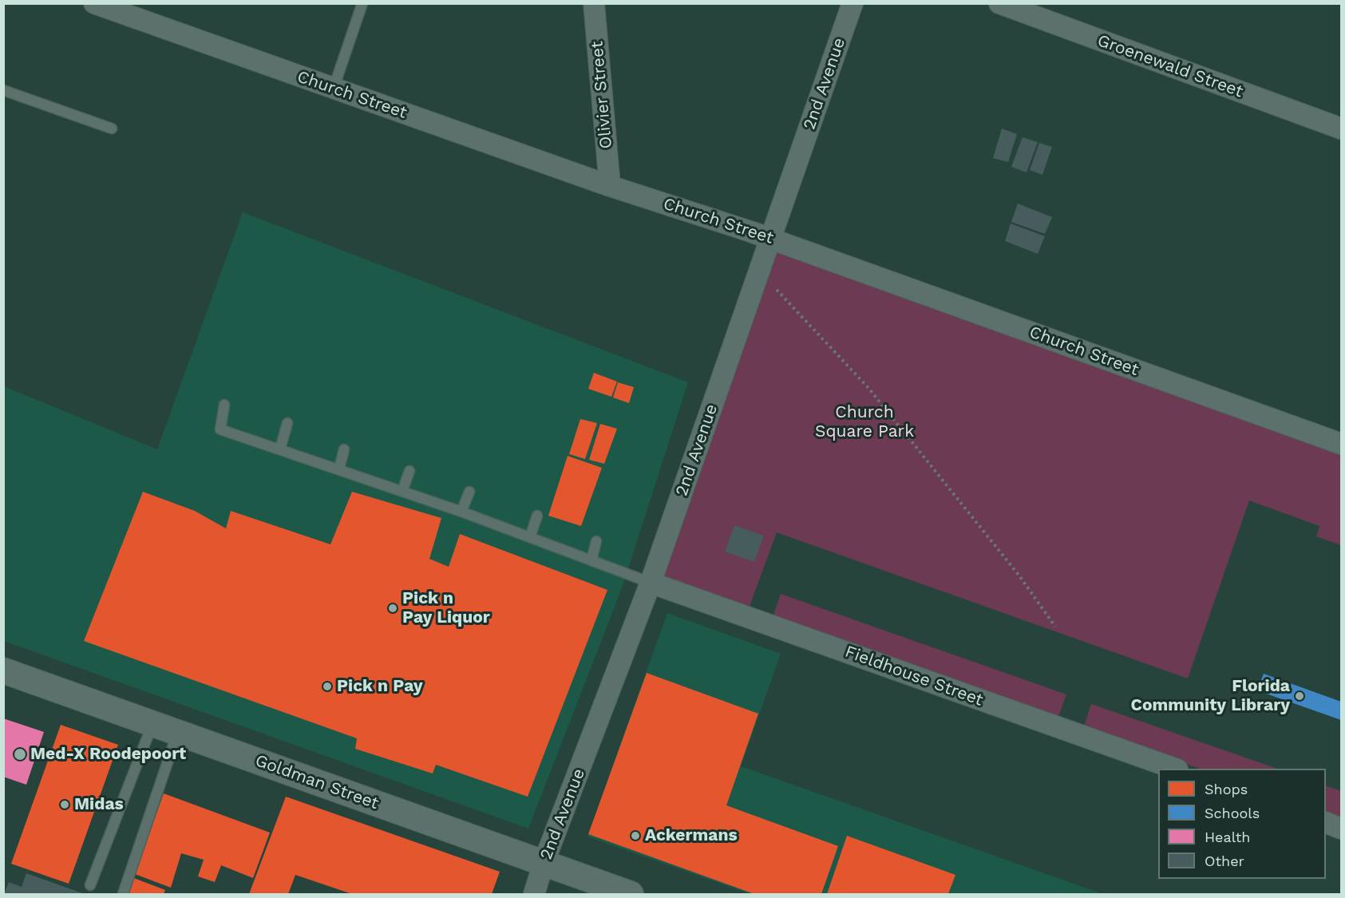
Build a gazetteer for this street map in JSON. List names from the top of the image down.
{
  "streets": {
    "street": [
      "Groenewald Street",
      "2nd Avenue",
      "Church Street",
      "Olivier Street",
      "Fieldhouse Street",
      "Goldman Street"
    ]
  },
  "crossings": [
    ["2nd Avenue", "Church Street"],
    ["2nd Avenue", "Fieldhouse Street"],
    ["2nd Avenue", "Goldman Street"],
    ["Church Street", "Olivier Street"]
  ],
  "parks": ["Church Square Park"],
  "places": [
    "Pick n Pay Liquor",
    "Pick n Pay",
    "Florida Community Library",
    "Med-X Roodepoort",
    "Midas",
    "Ackermans"
  ],
  "legend": [
    "Shops",
    "Schools",
    "Health",
    "Other"
  ]
}
